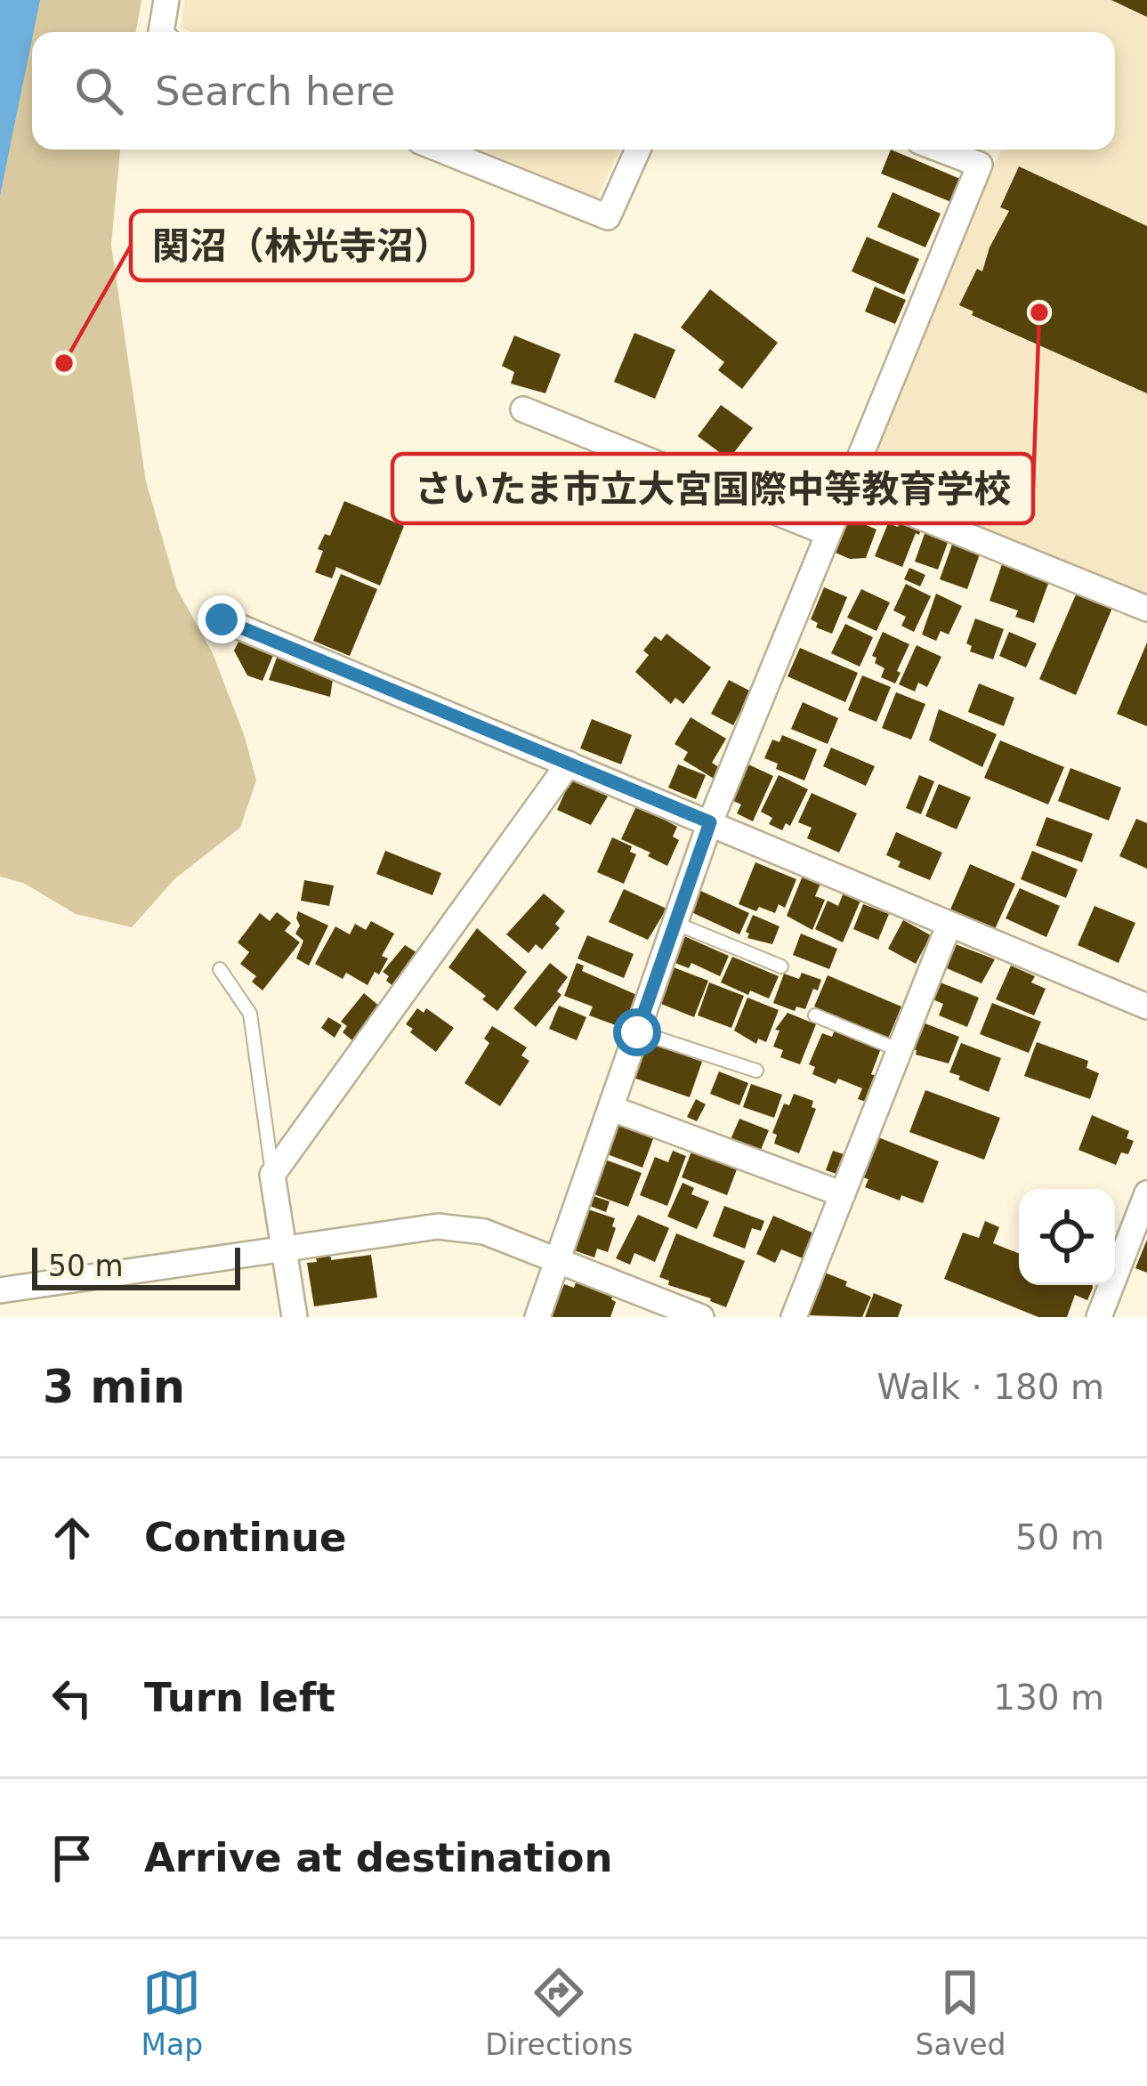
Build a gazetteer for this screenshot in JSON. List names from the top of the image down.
{
  "places": ["さいたま市立大宮国際中等教育学校", "関沼（林光寺沼）"],
  "scale_bar": "50 m",
  "page": {
    "search": "Search here",
    "scale": "50 m",
    "heading": ["3 min", "Walk · 180 m"],
    "list": [
      ["Continue", "50 m"],
      ["Turn left", "130 m"],
      "Arrive at destination"
    ],
    "nav": ["Map", "Directions", "Saved"]
  }
}
